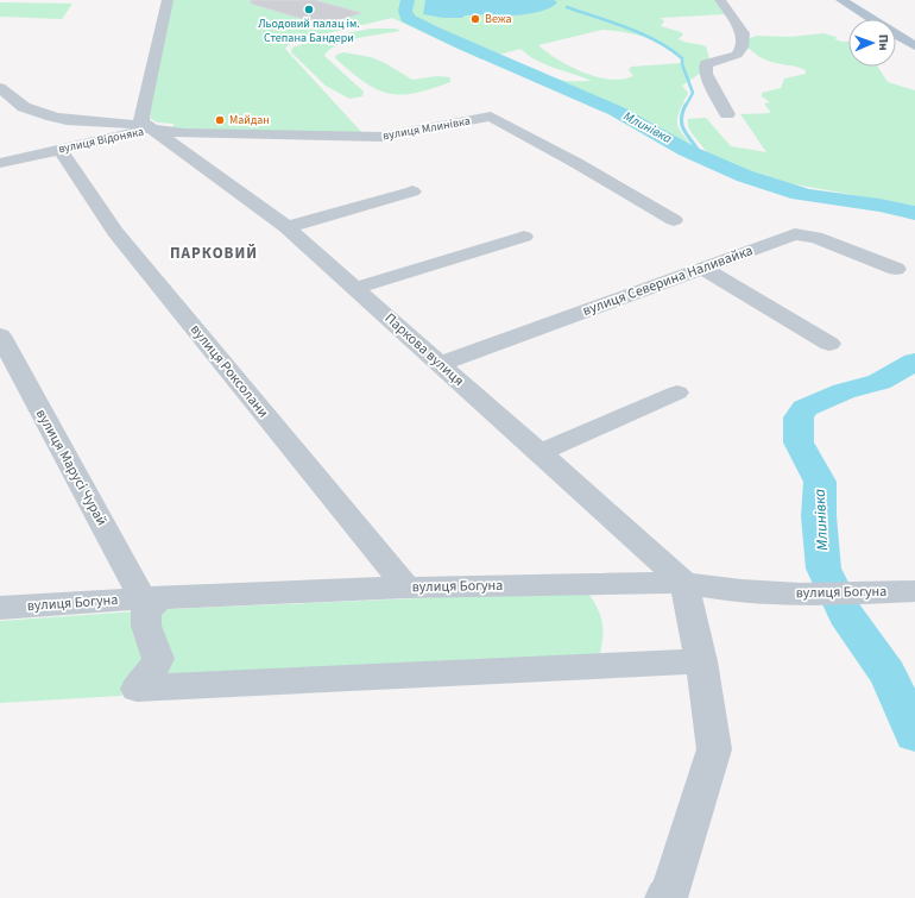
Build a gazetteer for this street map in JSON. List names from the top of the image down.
{
  "streets": {
    "street": [
      "вулиця Млинівка",
      "вулиця Відоняка",
      "вулиця Северина Наливайка",
      "Паркова вулиця",
      "вулиця Роксолани",
      "вулиця Марусі Чурай",
      "вулиця Богуна"
    ]
  },
  "crossings": [
    ["вулиця Млинівка", "вулиця Відоняка"],
    ["вулиця Млинівка", "Паркова вулиця"],
    ["вулиця Відоняка", "Паркова вулиця"],
    ["вулиця Відоняка", "вулиця Роксолани"],
    ["вулиця Северина Наливайка", "Паркова вулиця"],
    ["Паркова вулиця", "вулиця Богуна"],
    ["вулиця Роксолани", "вулиця Богуна"],
    ["вулиця Марусі Чурай", "вулиця Богуна"]
  ],
  "districts": ["ПАРКОВИЙ"],
  "water": ["Млинівка"],
  "places": ["Льодовий палац ім. Степана Бандери", "Вежа", "Майдан"],
  "north": "right"
}
